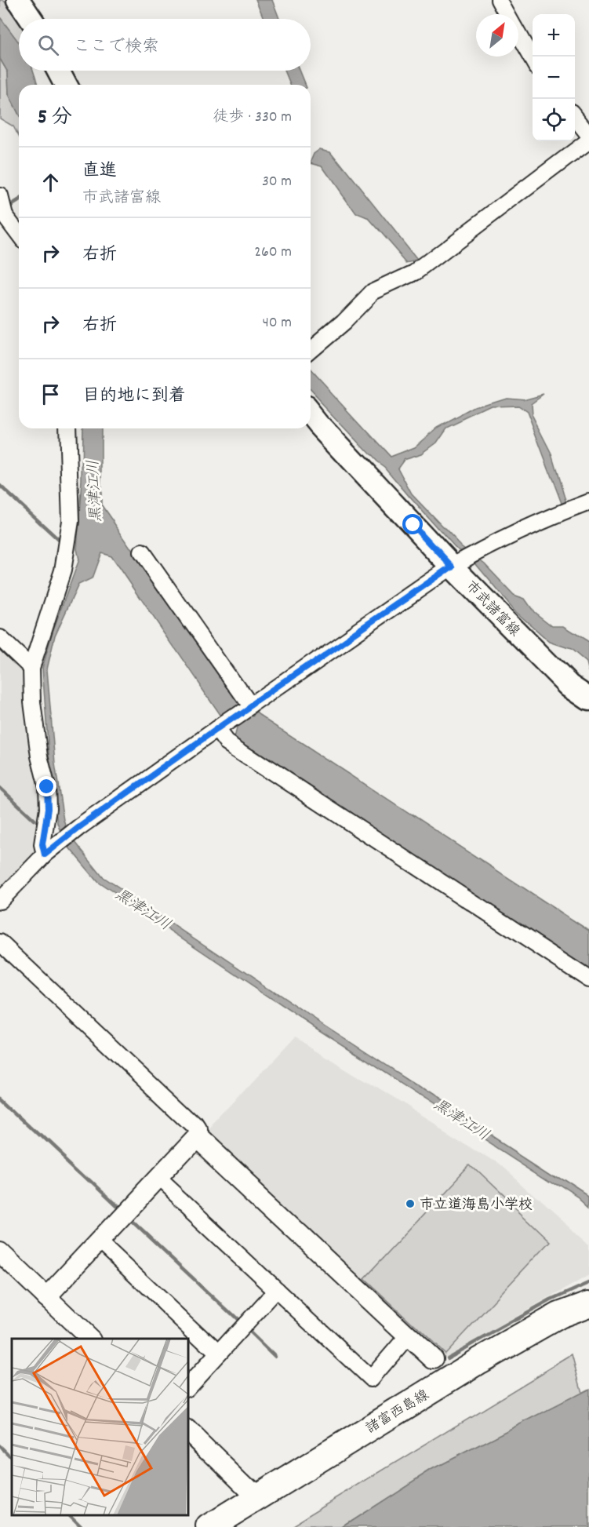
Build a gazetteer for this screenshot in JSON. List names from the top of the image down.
{
  "streets": {
    "main road": ["市武諸富線", "諸富西島線"]
  },
  "water": ["黒津江川"],
  "places": ["市立道海島小学校"],
  "north": "top right",
  "page": {
    "map_buttons": ["+", "−"],
    "search": "ここで検索",
    "heading": ["5 分", "徒歩 · 330 m"],
    "list": [
      ["直進", "市武諸富線", "30 m"],
      ["右折", "260 m"],
      ["右折", "40 m"],
      "目的地に到着"
    ]
  }
}
